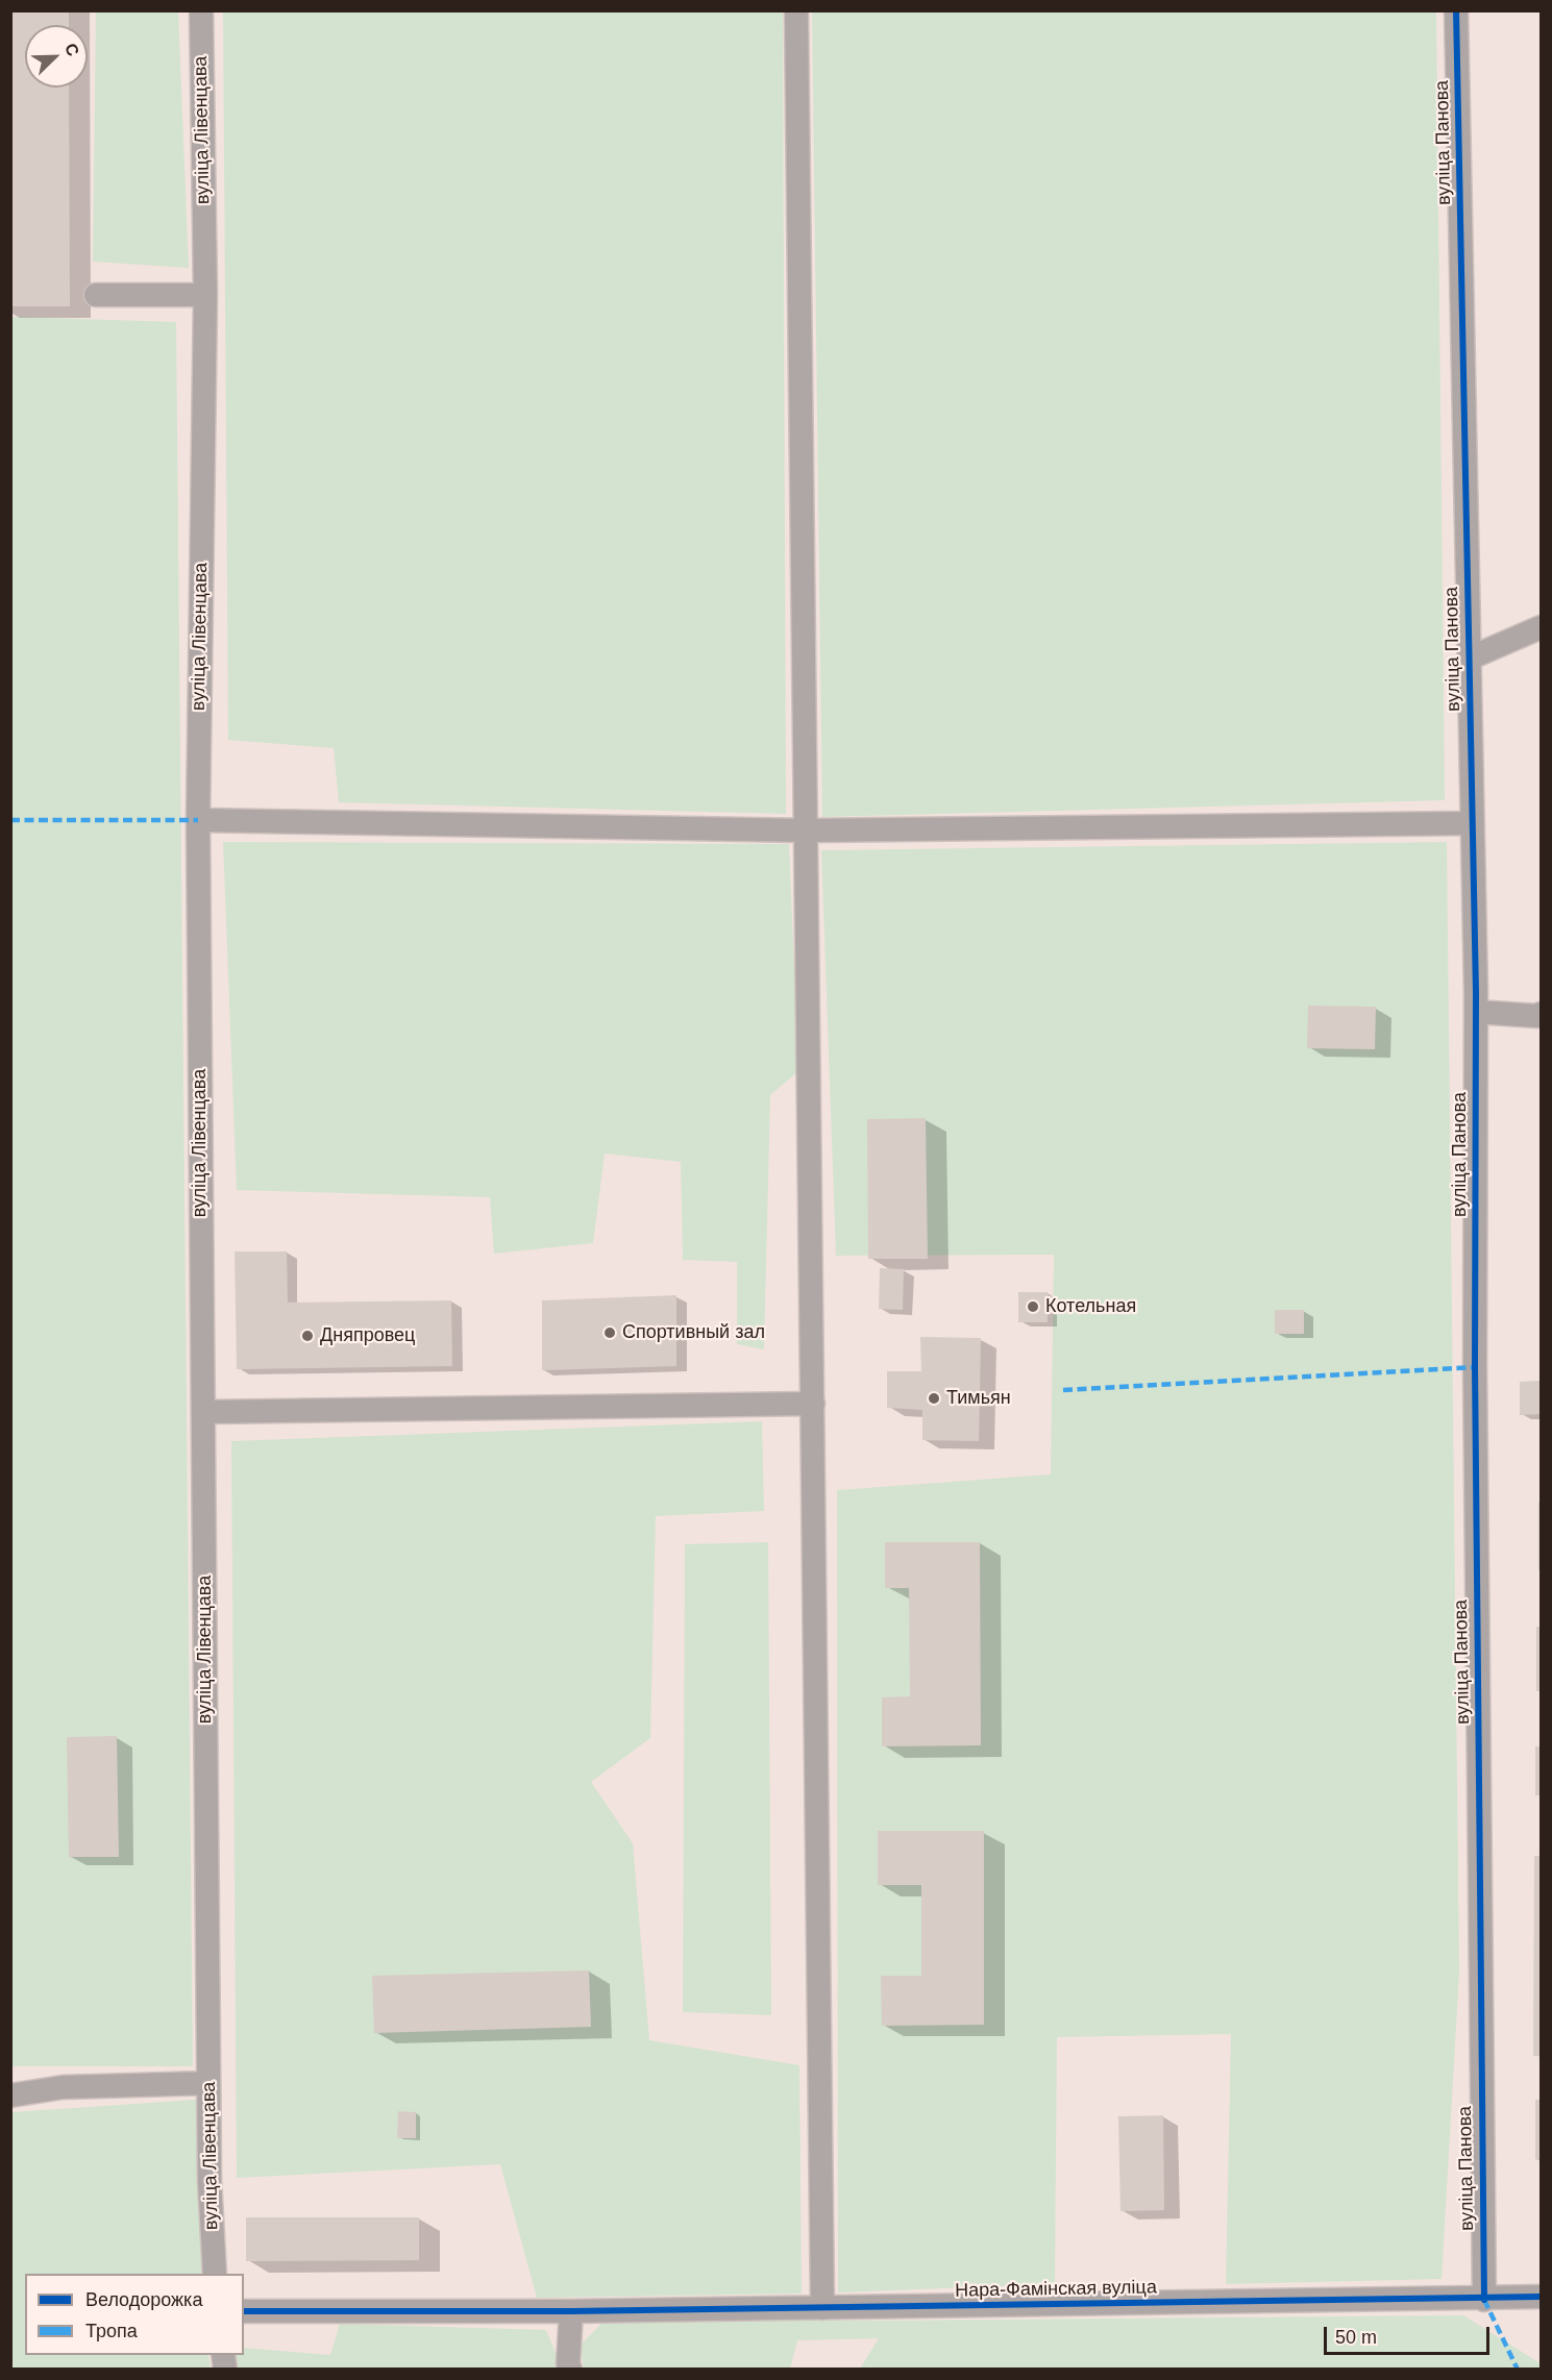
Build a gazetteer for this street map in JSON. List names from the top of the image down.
{
  "streets": {
    "street": ["вуліца Лівенцава", "вуліца Панова", "Нара-Фамінская вуліца"]
  },
  "crossings": [
    ["вуліца Панова", "Нара-Фамінская вуліца"]
  ],
  "places": [
    "Котельная",
    "Спортивный зал",
    "Дняпровец",
    "Тимьян"
  ],
  "legend": ["Велодорожка", "Тропа"],
  "scale_bar": "50 m",
  "north": "top right"
}
